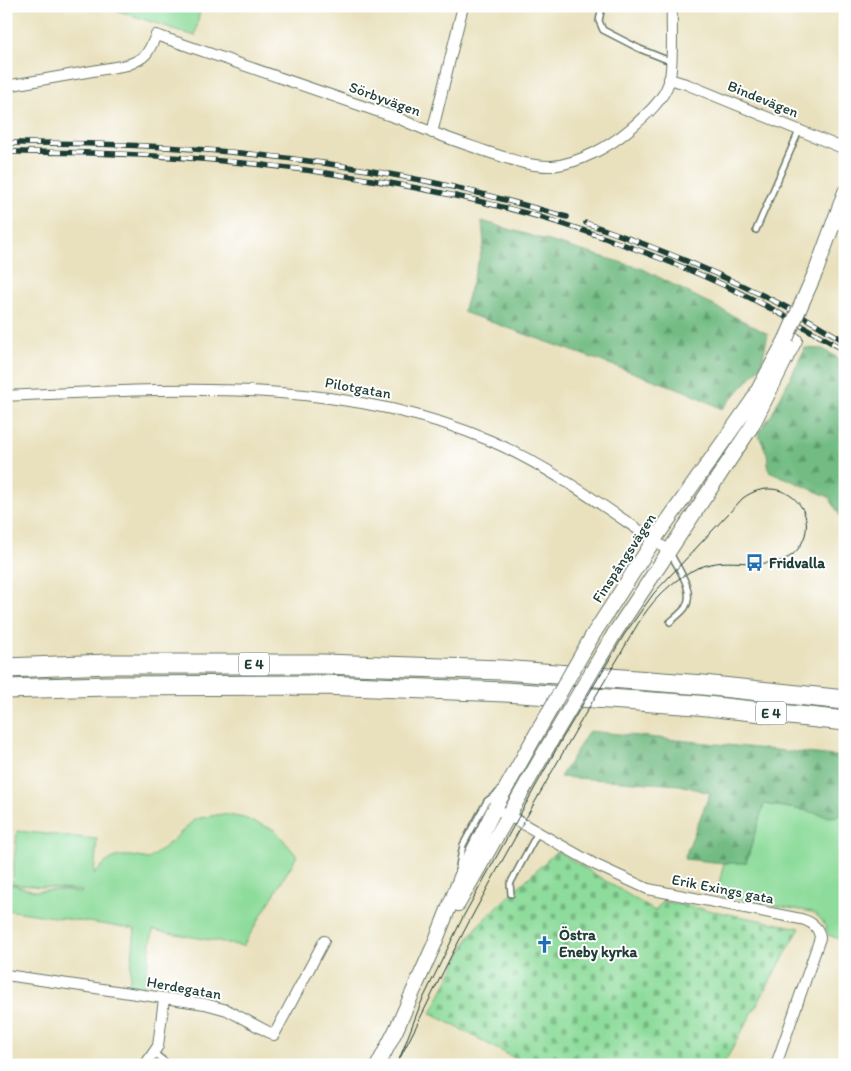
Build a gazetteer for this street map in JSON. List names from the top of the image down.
{
  "streets": {
    "highway": ["E 4"],
    "main road": ["Finspångsvägen"],
    "street": [
      "Sörbyvägen",
      "Bindevägen",
      "Pilotgatan",
      "Erik Exings gata",
      "Herdegatan"
    ]
  },
  "crossings": [
    ["Sörbyvägen", "Bindevägen"],
    ["Pilotgatan", "Finspångsvägen"],
    ["Finspångsvägen", "Erik Exings gata"]
  ],
  "places": {
    "bus stop": ["Fridvalla"],
    "church": ["Östra Eneby kyrka"]
  }
}
